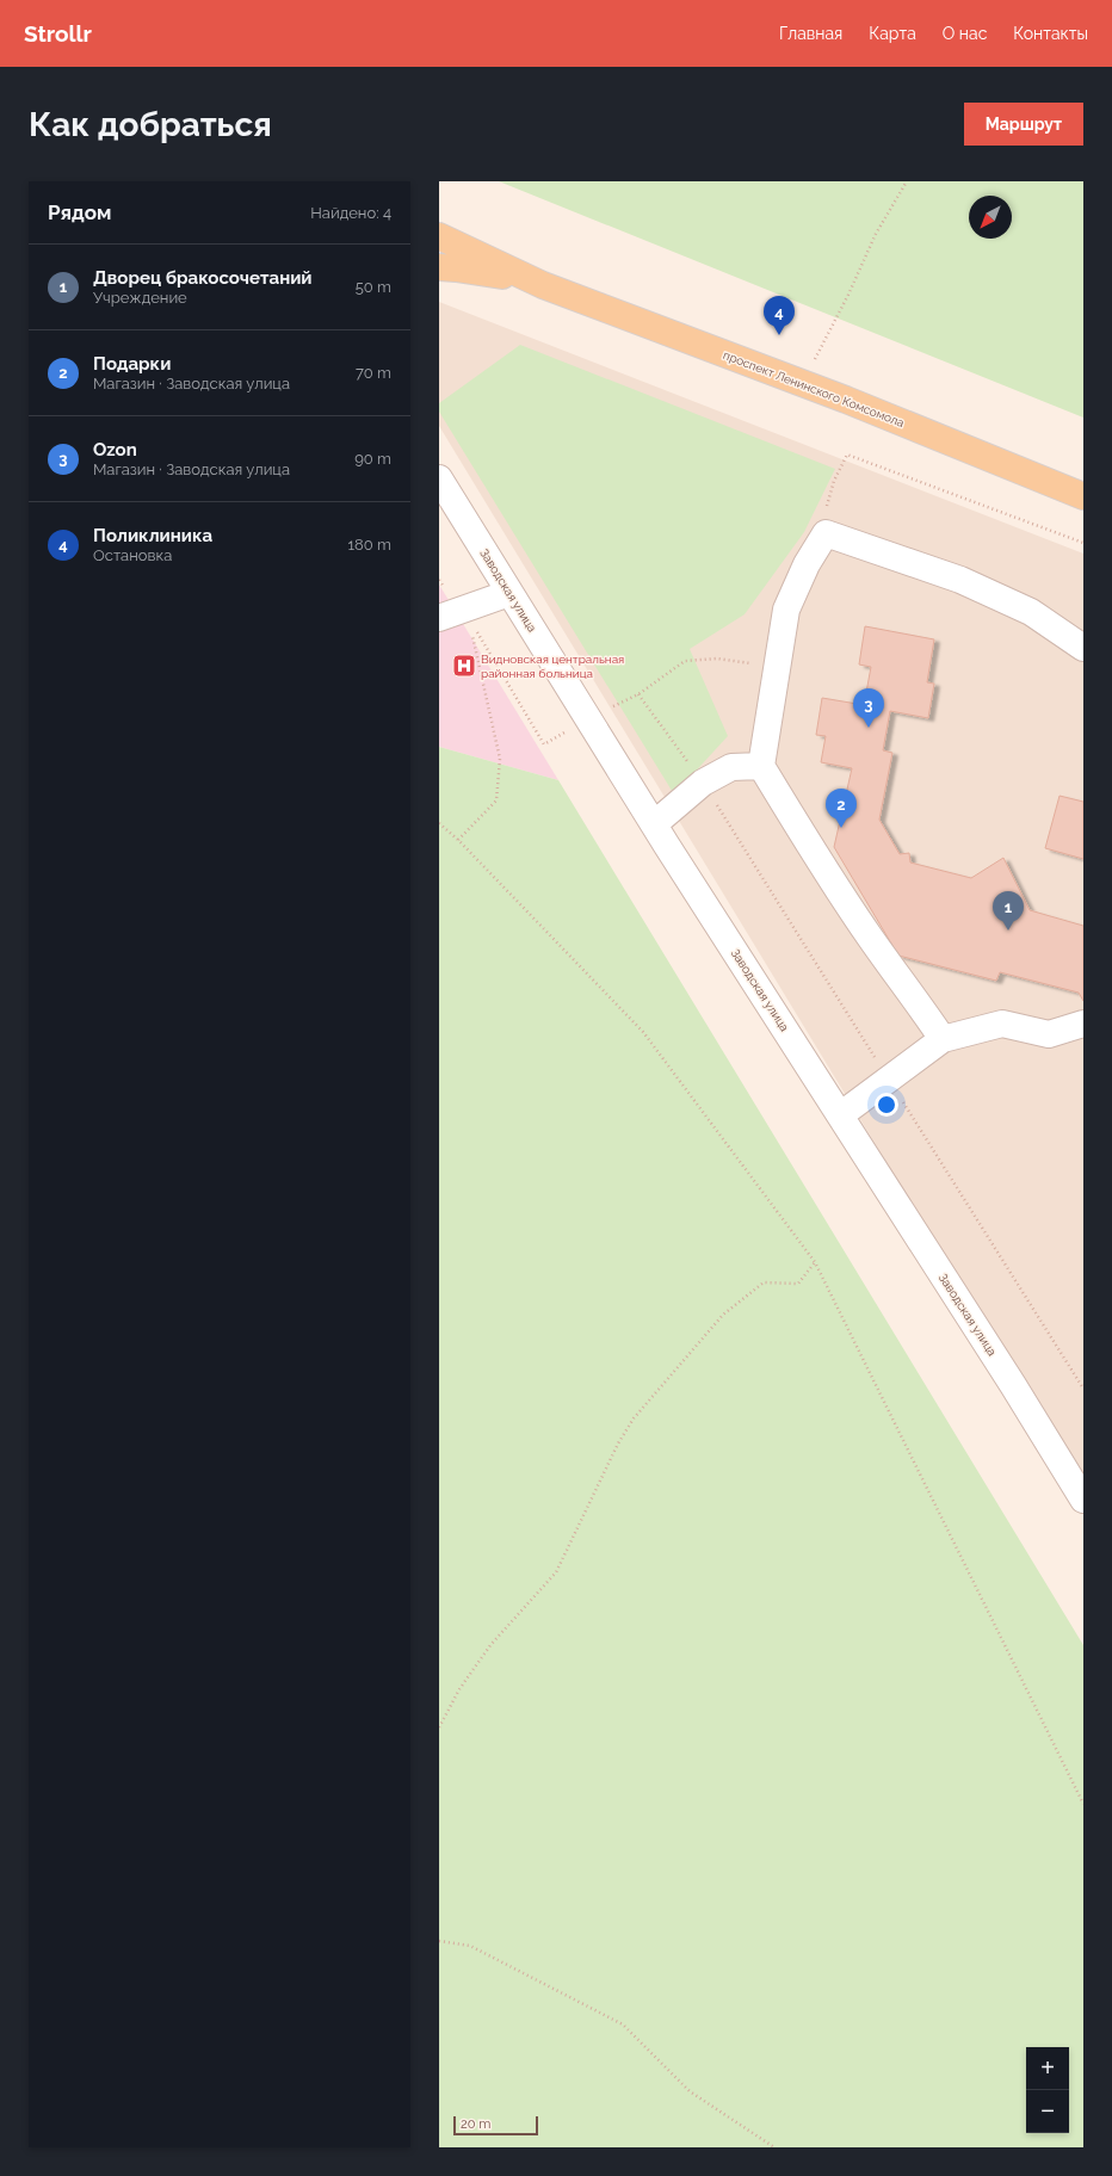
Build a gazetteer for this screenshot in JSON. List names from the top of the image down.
{
  "streets": {
    "main road": ["проспект Ленинского Комсомола"],
    "street": ["Заводская улица"]
  },
  "places": {
    "hospital": ["Видновская центральная районная больница"]
  },
  "scale_bar": "20 m",
  "north": "bottom left",
  "page": {
    "header": "Strollr",
    "nav": [
      "Главная",
      "Карта",
      "О нас",
      "Контакты"
    ],
    "buttons": "Маршрут",
    "title": "Как добраться",
    "heading": ["Рядом", "Найдено: 4"],
    "list": [
      {
        "mark": "1",
        "name": "Дворец бракосочетаний",
        "note": "Учреждение",
        "value": "50 m"
      },
      {
        "mark": "2",
        "name": "Подарки",
        "note": "Магазин · Заводская улица",
        "value": "70 m"
      },
      {
        "mark": "3",
        "name": "Ozon",
        "note": "Магазин · Заводская улица",
        "value": "90 m"
      },
      {
        "mark": "4",
        "name": "Поликлиника",
        "note": "Остановка",
        "value": "180 m"
      }
    ],
    "pins": [
      "4",
      "3",
      "2",
      "1"
    ],
    "map_buttons": ["+", "−"],
    "scale": "20 m"
  }
}
